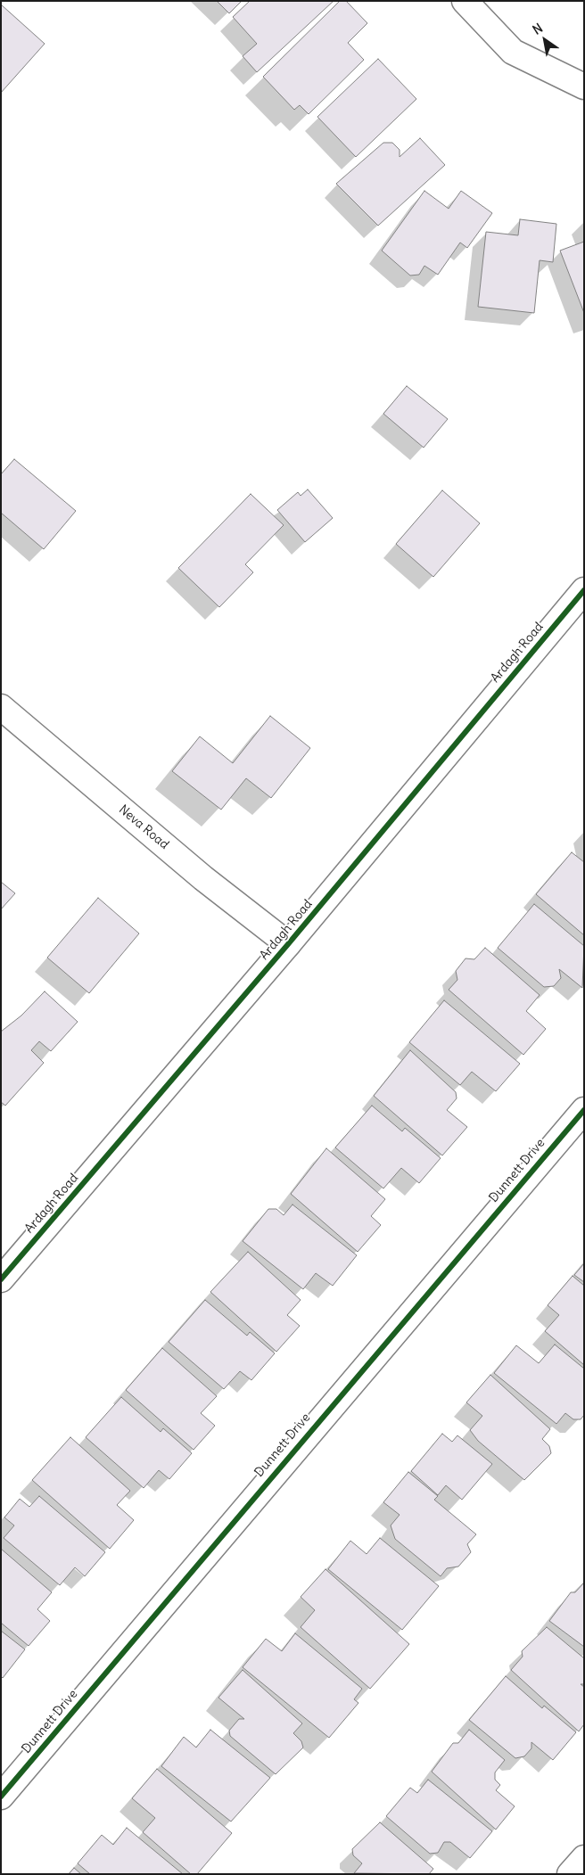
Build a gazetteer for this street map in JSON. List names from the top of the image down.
{
  "streets": {
    "street": ["Ardagh Road", "Neva Road", "Dunnett Drive"]
  },
  "crossings": [
    ["Ardagh Road", "Neva Road"]
  ],
  "north": "top left"
}
